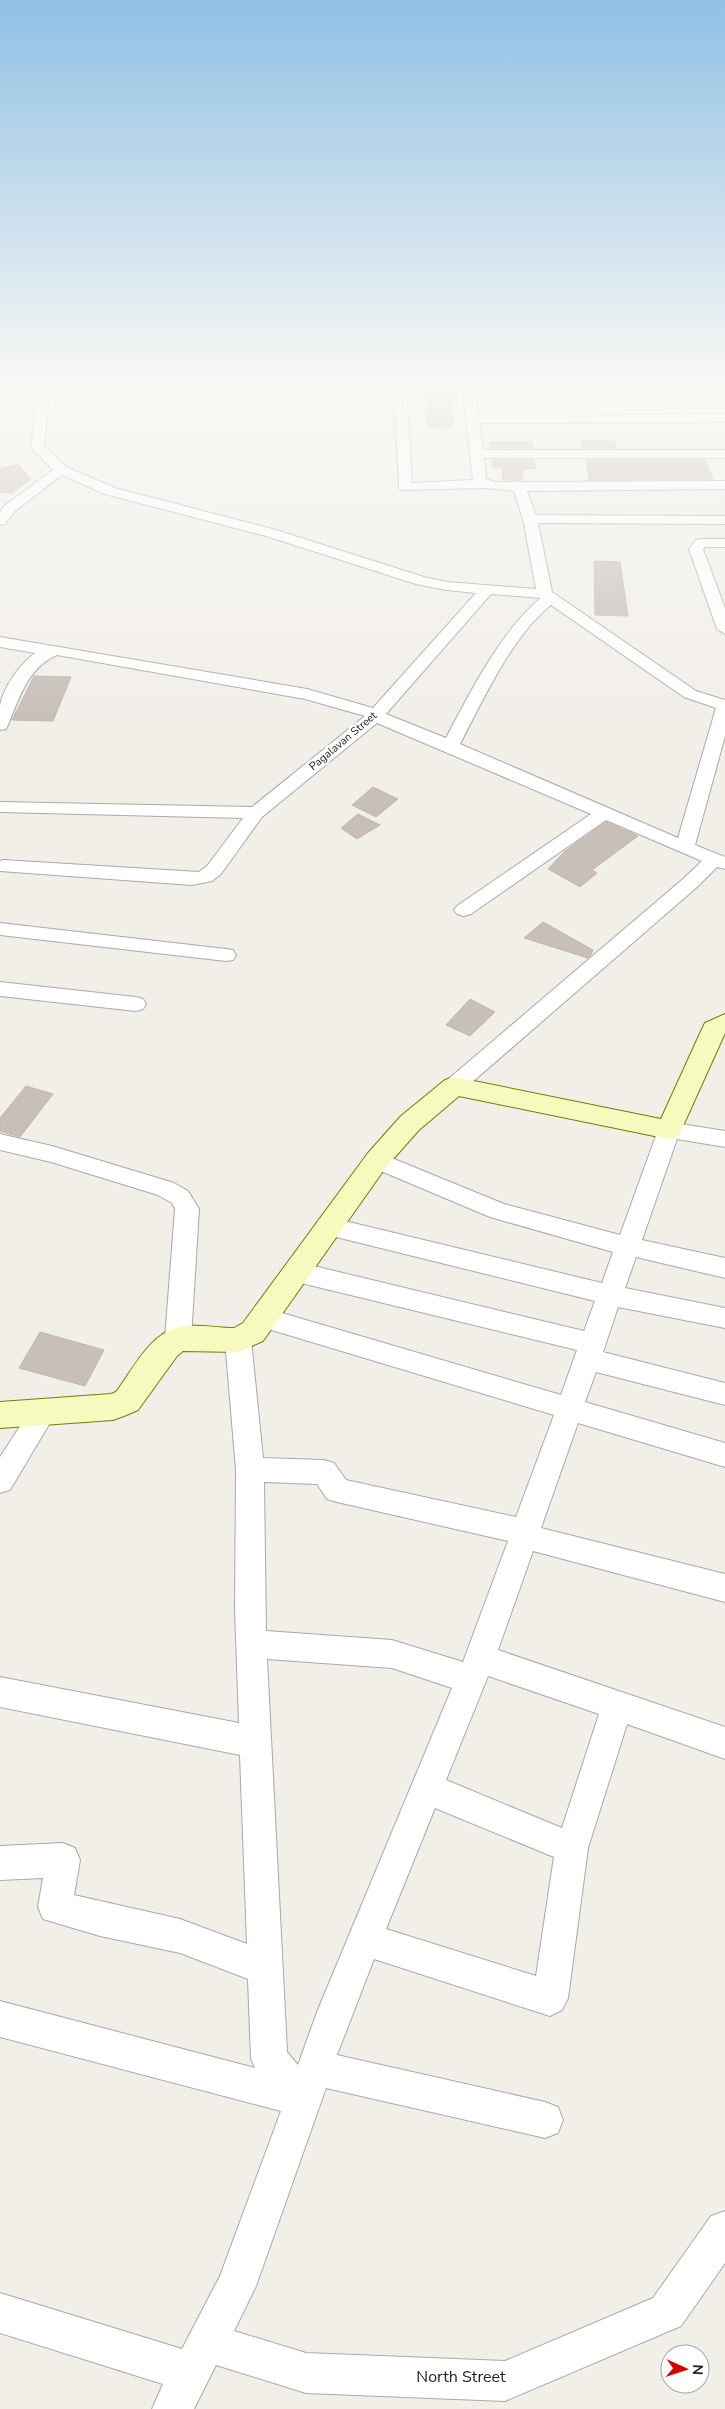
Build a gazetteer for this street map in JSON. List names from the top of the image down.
{
  "streets": {
    "street": ["Pagalavan Street", "North Street"]
  },
  "north": "right"
}
